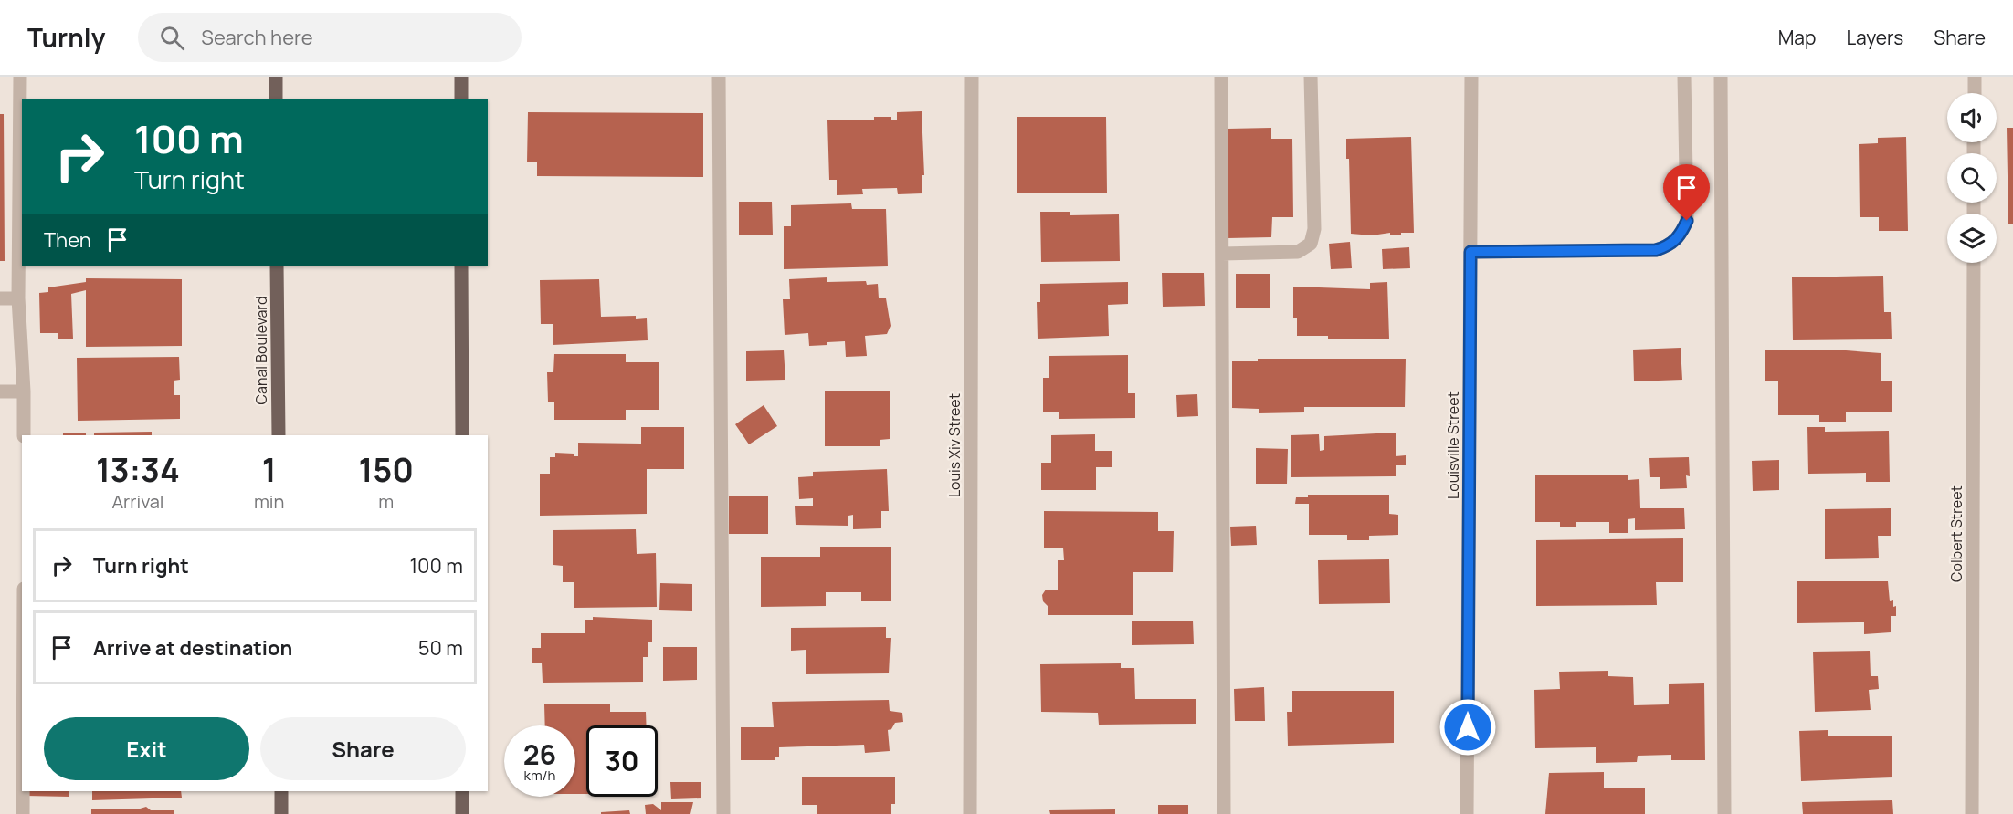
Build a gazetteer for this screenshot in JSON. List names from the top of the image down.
{
  "streets": {
    "main road": ["Canal Boulevard"],
    "street": ["Louis Xiv Street", "Louisville Street", "Colbert Street"]
  },
  "page": {
    "header": "Turnly",
    "search": "Search here",
    "nav": ["Map", "Layers", "Share"],
    "turn": ["100 m", "Turn right"],
    "then": "Then",
    "eta": [
      "13:34",
      "Arrival",
      "1",
      "min",
      "150",
      "m"
    ],
    "list": [
      {
        "name": "Turn right",
        "value": "100 m"
      },
      {
        "name": "Arrive at destination",
        "value": "50 m"
      }
    ],
    "buttons": ["Exit", "Share"],
    "speed": "26 km/h",
    "limit": "30"
  }
}
